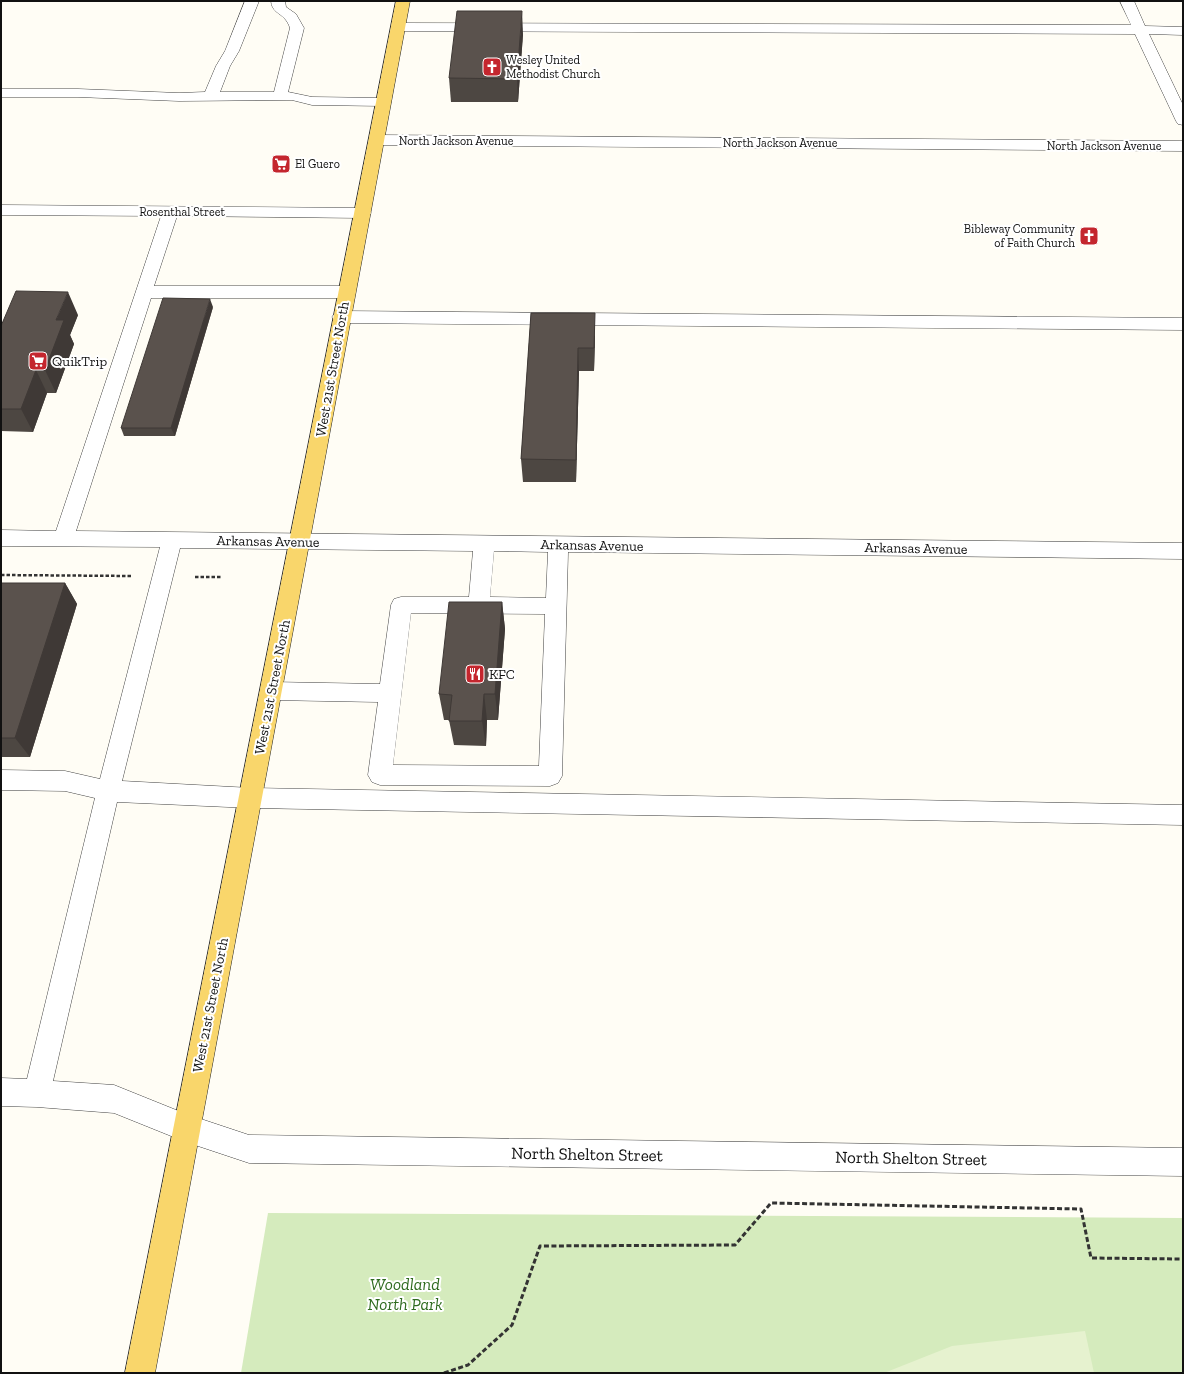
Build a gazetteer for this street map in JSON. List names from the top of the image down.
{
  "streets": {
    "main road": ["West 21st Street North"],
    "street": [
      "North Jackson Avenue",
      "Rosenthal Street",
      "Arkansas Avenue",
      "North Shelton Street"
    ]
  },
  "crossings": [
    ["North Jackson Avenue", "West 21st Street North"],
    ["Rosenthal Street", "West 21st Street North"],
    ["West 21st Street North", "Arkansas Avenue"],
    ["West 21st Street North", "North Shelton Street"]
  ],
  "parks": ["Woodland North Park"],
  "places": {
    "church": ["Wesley United Methodist Church", "Bibleway Community of Faith Church"],
    "supermarket": ["El Guero", "QuikTrip"],
    "restaurant": ["KFC"]
  }
}
